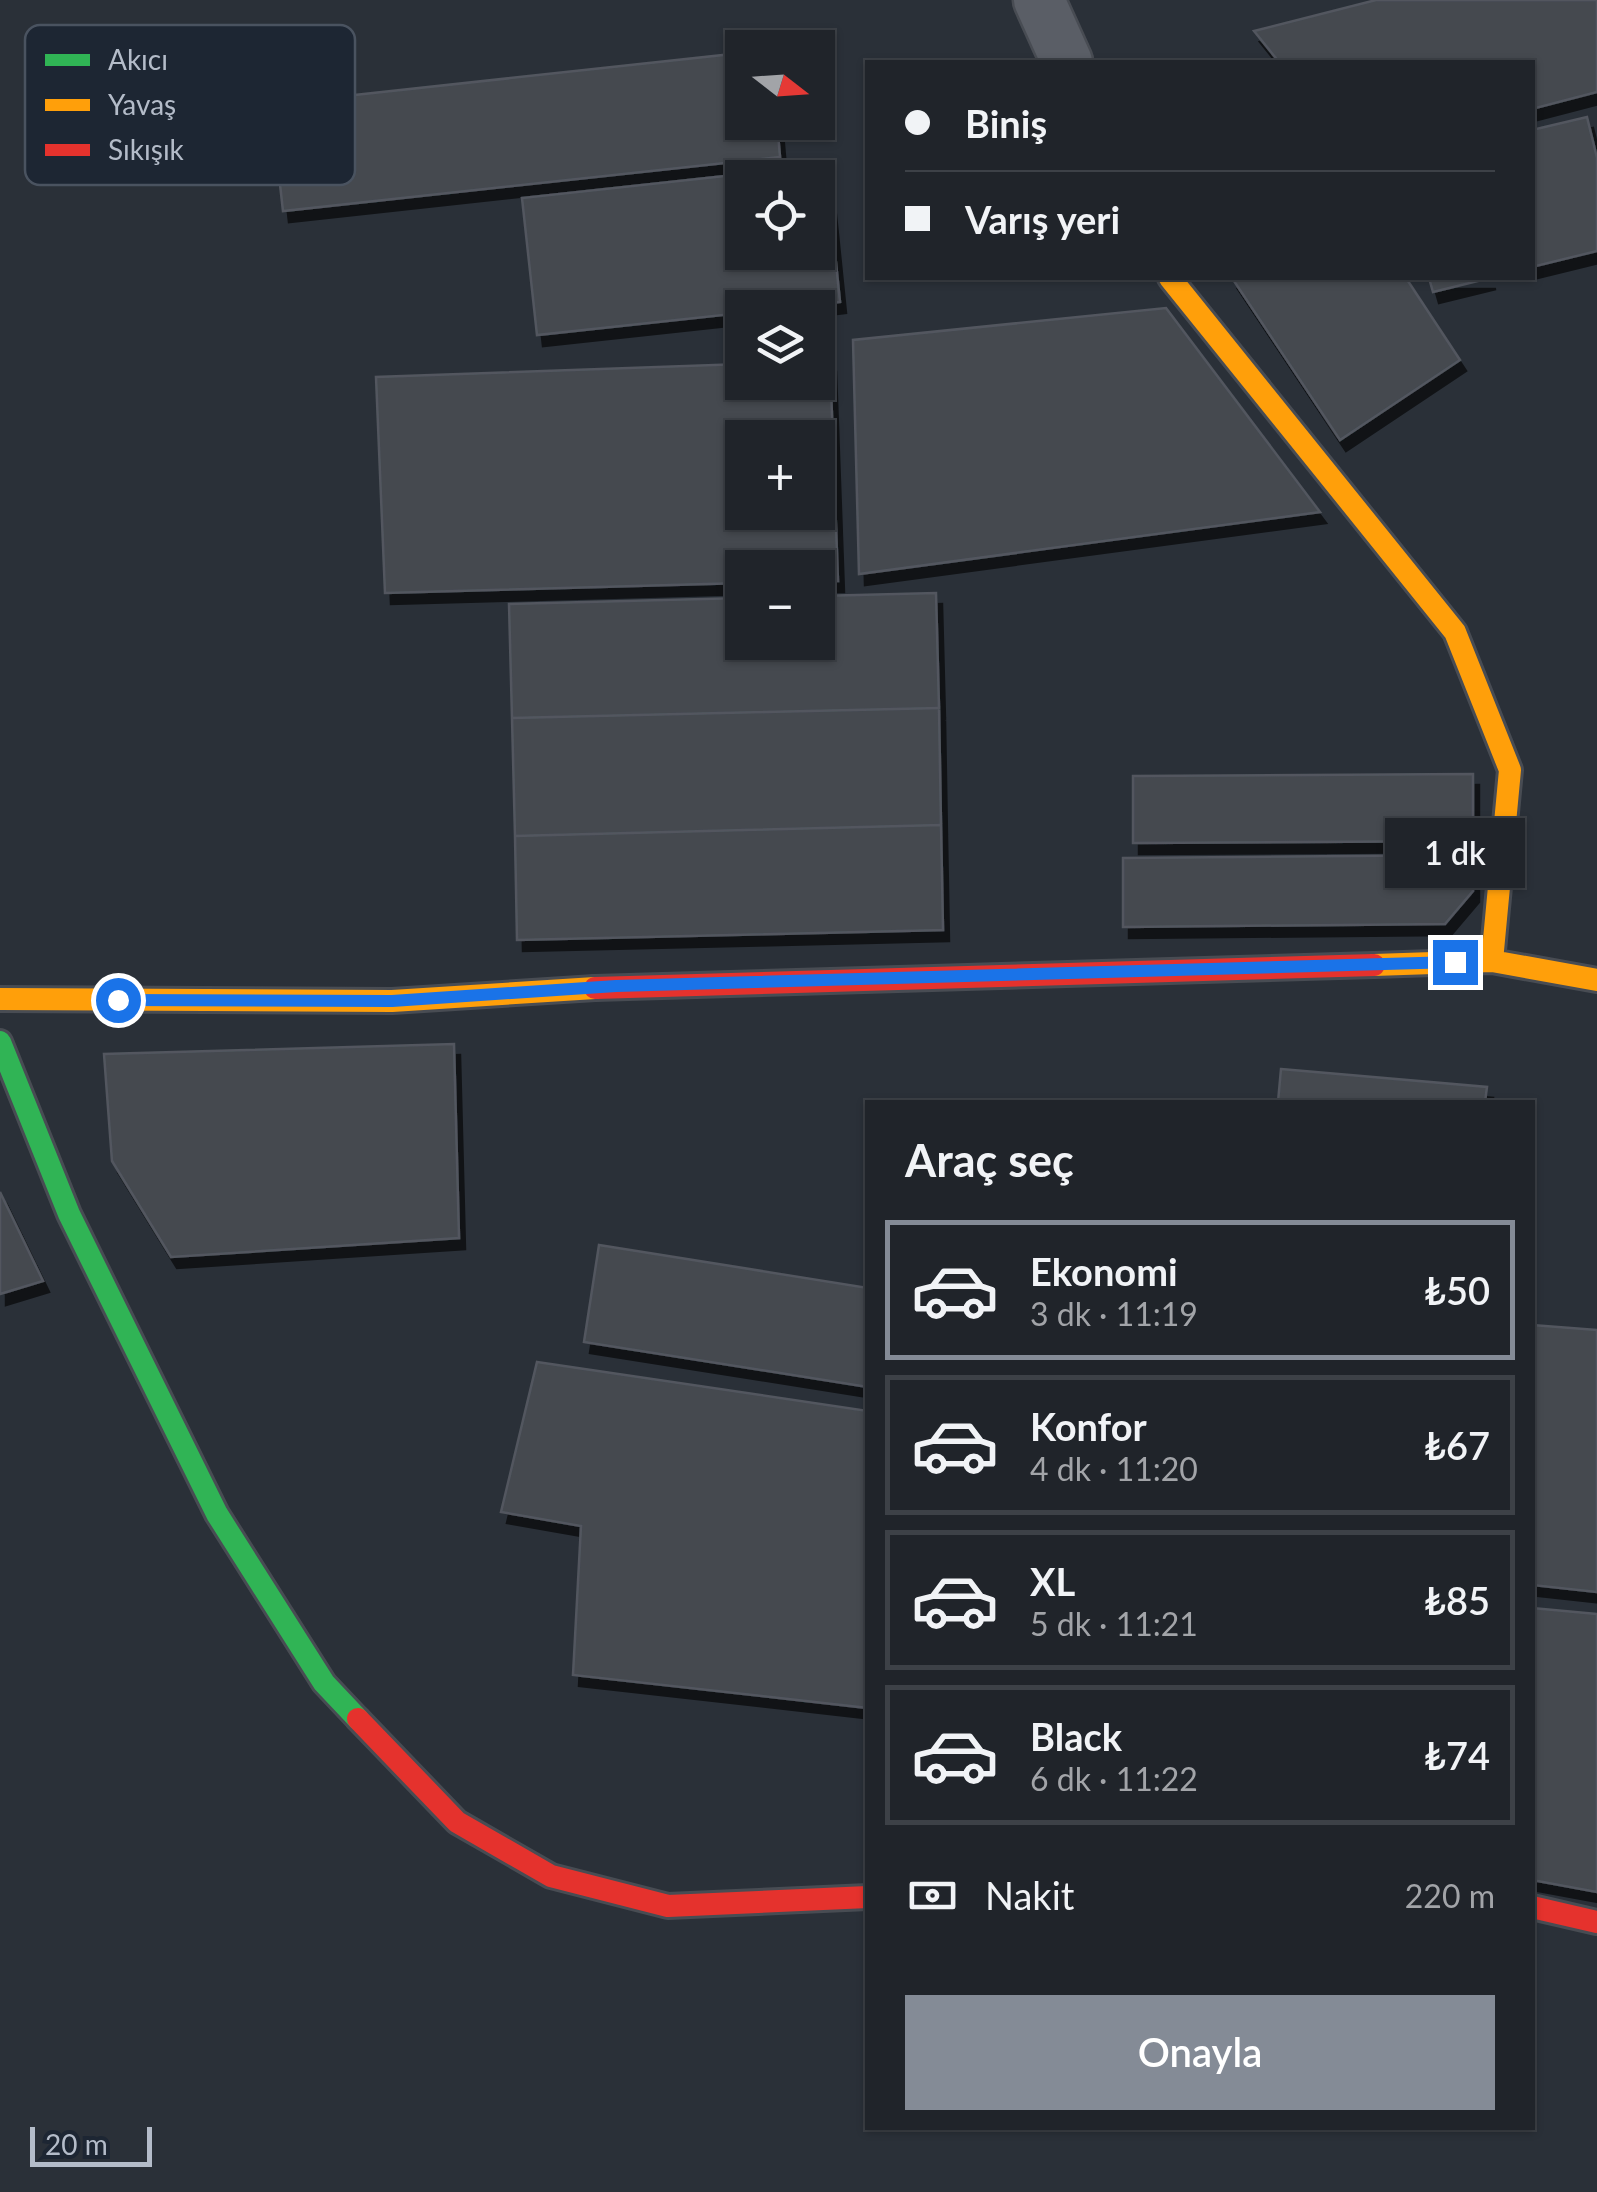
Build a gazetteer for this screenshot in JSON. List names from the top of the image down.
{
  "legend": ["Akıcı", "Yavaş", "Sıkışık"],
  "scale_bar": "20 m",
  "north": "right",
  "page": {
    "map_buttons": ["+", "−"],
    "banner": ["Biniş", "Varış yeri"],
    "bubble": "1 dk",
    "heading": "Araç seç",
    "list": [
      {
        "name": "Ekonomi",
        "note": "3 dk · 11:19",
        "value": "₺50"
      },
      {
        "name": "Konfor",
        "note": "4 dk · 11:20",
        "value": "₺67"
      },
      {
        "name": "XL",
        "note": "5 dk · 11:21",
        "value": "₺85"
      },
      {
        "name": "Black",
        "note": "6 dk · 11:22",
        "value": "₺74"
      }
    ],
    "pay": ["Nakit", "220 m"],
    "buttons": "Onayla",
    "scale": "20 m"
  }
}
